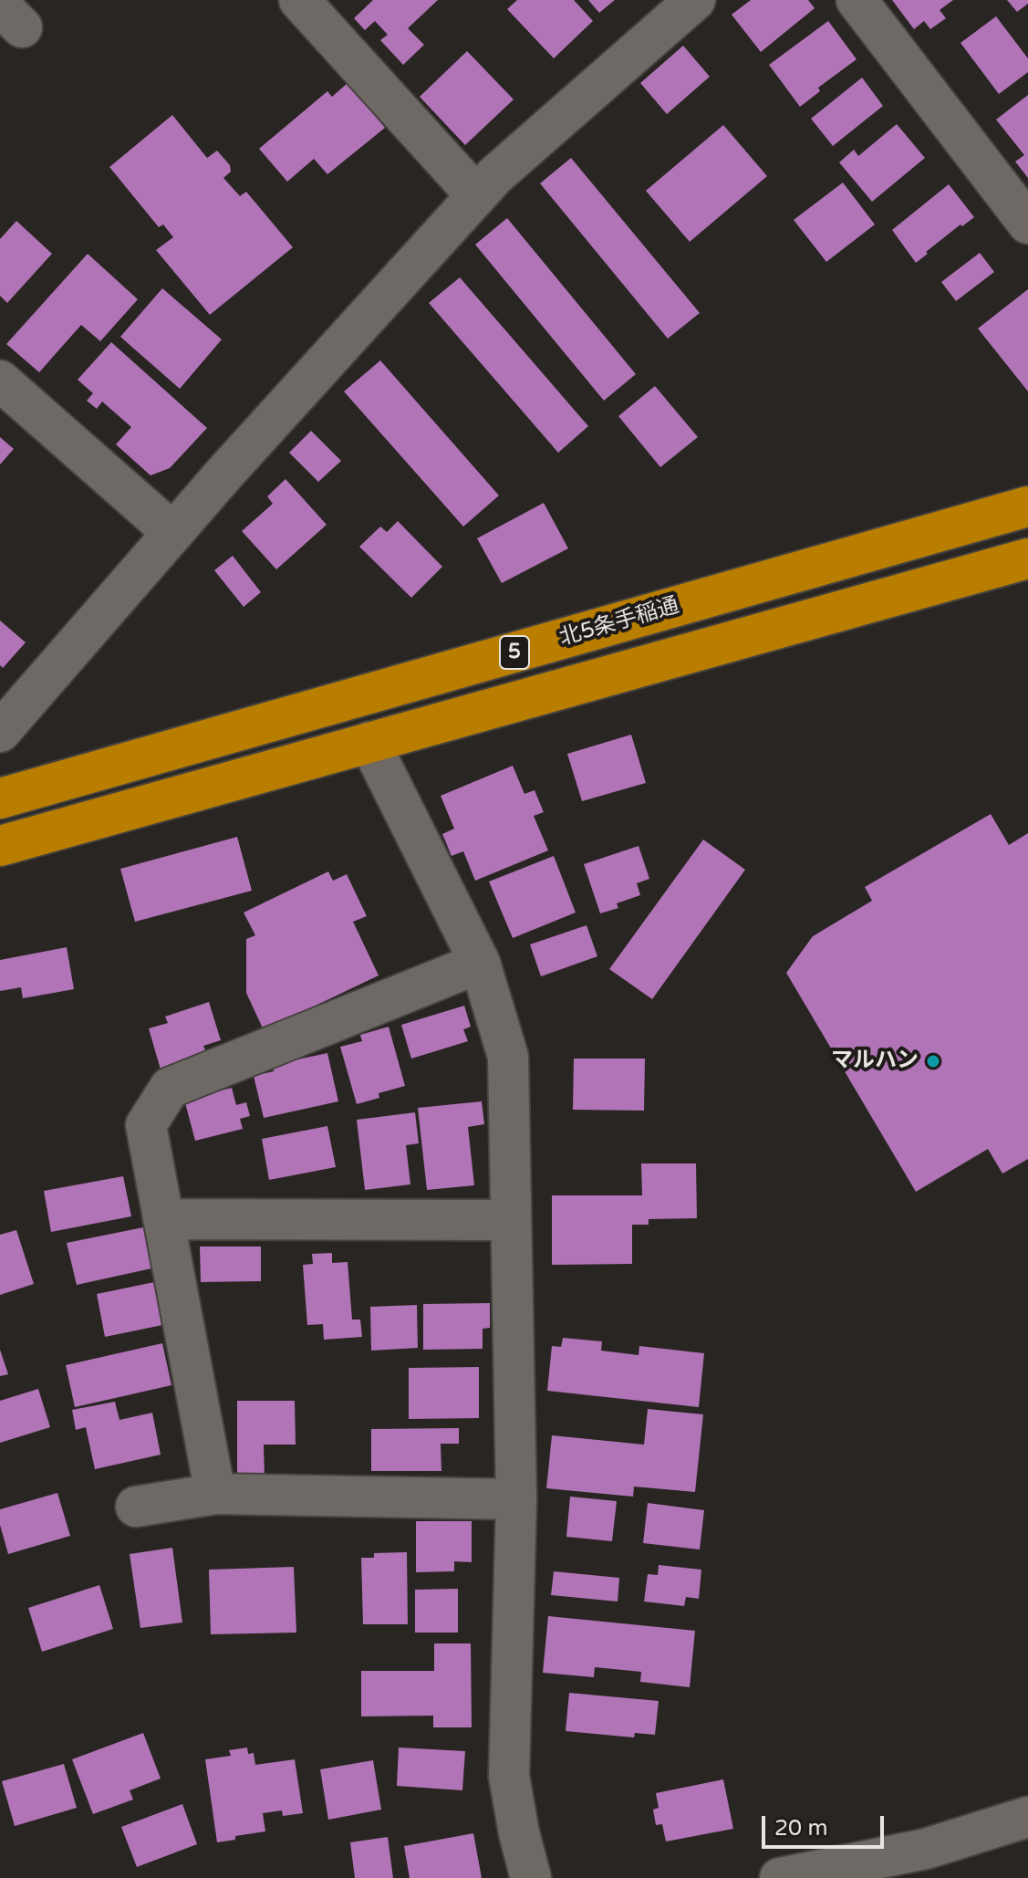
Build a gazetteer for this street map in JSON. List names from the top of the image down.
{
  "streets": {
    "highway": ["北5条手稲通", "5"]
  },
  "places": ["マルハン"],
  "scale_bar": "20 m"
}
